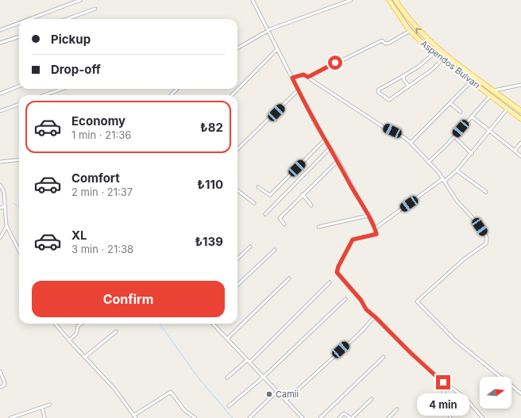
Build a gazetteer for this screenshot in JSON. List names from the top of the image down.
{
  "streets": {
    "main road": ["Aspendos Bulvarı"]
  },
  "places": ["Camii"],
  "north": "right",
  "page": {
    "banner": ["Pickup", "Drop-off"],
    "list": [
      {
        "name": "Economy",
        "note": "1 min · 21:36",
        "value": "₺82"
      },
      {
        "name": "Comfort",
        "note": "2 min · 21:37",
        "value": "₺110"
      },
      {
        "name": "XL",
        "note": "3 min · 21:38",
        "value": "₺139"
      }
    ],
    "buttons": "Confirm",
    "bubble": "4 min"
  }
}
